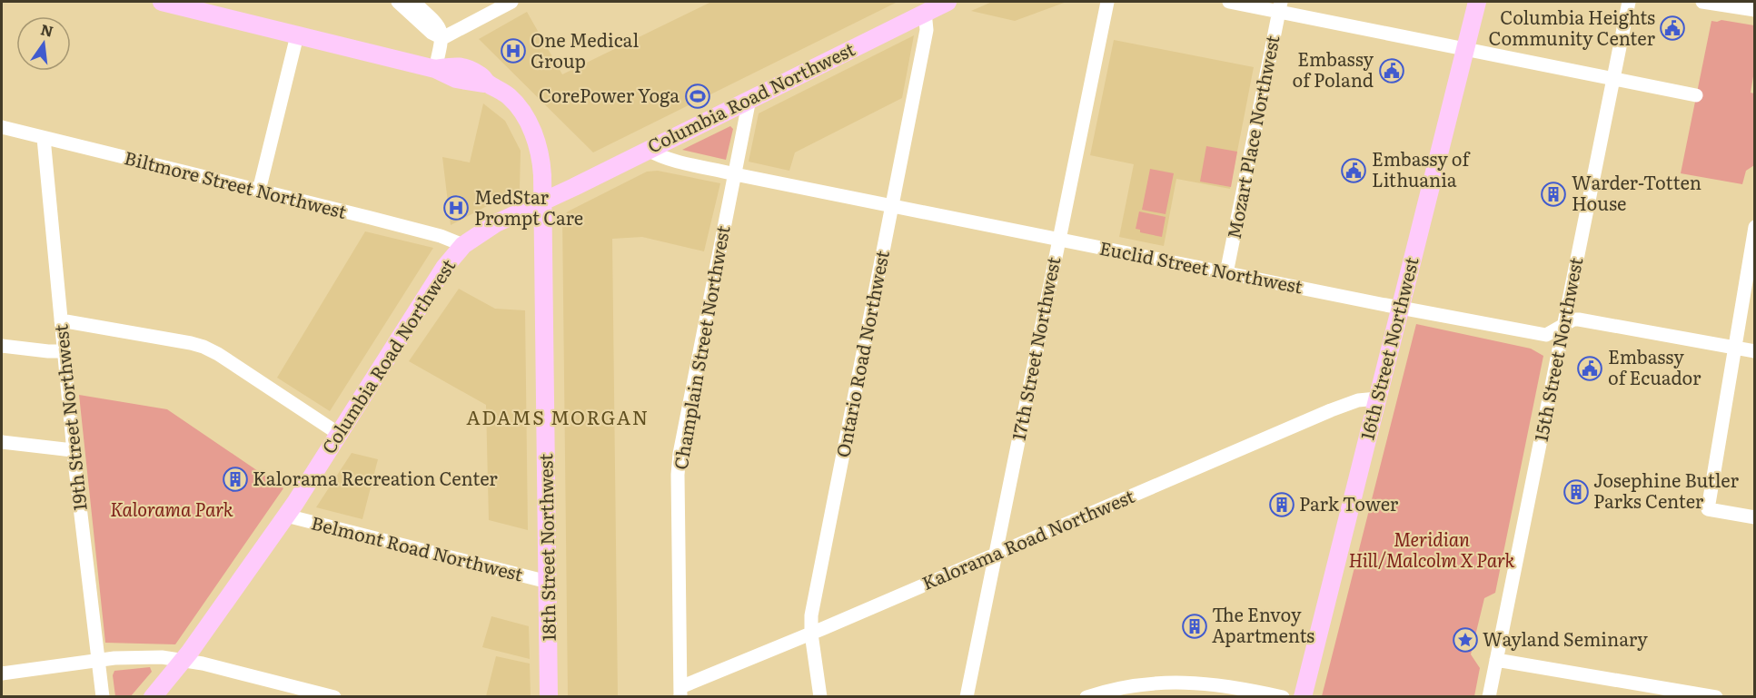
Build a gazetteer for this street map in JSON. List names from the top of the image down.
{
  "streets": {
    "main road": ["Columbia Road Northwest", "16th Street Northwest", "18th Street Northwest"],
    "street": [
      "Mozart Place Northwest",
      "Biltmore Street Northwest",
      "Euclid Street Northwest",
      "Champlain Street Northwest",
      "17th Street Northwest",
      "15th Street Northwest",
      "Ontario Road Northwest",
      "19th Street Northwest",
      "Kalorama Road Northwest",
      "Belmont Road Northwest"
    ]
  },
  "crossings": [
    ["Columbia Road Northwest", "Biltmore Street Northwest"],
    ["Columbia Road Northwest", "Euclid Street Northwest"],
    ["Columbia Road Northwest", "Champlain Street Northwest"],
    ["Columbia Road Northwest", "Ontario Road Northwest"],
    ["Columbia Road Northwest", "18th Street Northwest"],
    ["Columbia Road Northwest", "Belmont Road Northwest"],
    ["Mozart Place Northwest", "Euclid Street Northwest"],
    ["Biltmore Street Northwest", "19th Street Northwest"],
    ["Euclid Street Northwest", "Champlain Street Northwest"],
    ["Euclid Street Northwest", "17th Street Northwest"],
    ["Euclid Street Northwest", "16th Street Northwest"],
    ["Euclid Street Northwest", "15th Street Northwest"],
    ["Euclid Street Northwest", "Ontario Road Northwest"],
    ["Champlain Street Northwest", "Kalorama Road Northwest"],
    ["17th Street Northwest", "Kalorama Road Northwest"],
    ["16th Street Northwest", "Kalorama Road Northwest"],
    ["Ontario Road Northwest", "Kalorama Road Northwest"],
    ["18th Street Northwest", "Belmont Road Northwest"]
  ],
  "districts": ["ADAMS MORGAN"],
  "parks": ["Kalorama Park", "Meridian Hill/Malcolm X Park"],
  "places": {
    "public building": [
      "Columbia Heights Community Center",
      "Embassy of Poland",
      "Embassy of Lithuania",
      "Embassy of Ecuador"
    ],
    "hospital": ["One Medical Group", "MedStar Prompt Care"],
    "sports": ["CorePower Yoga"],
    "building": [
      "Warder-Totten House",
      "Kalorama Recreation Center",
      "Josephine Butler Parks Center",
      "Park Tower",
      "The Envoy Apartments"
    ],
    "place": ["Wayland Seminary"]
  },
  "north": "top"
}
